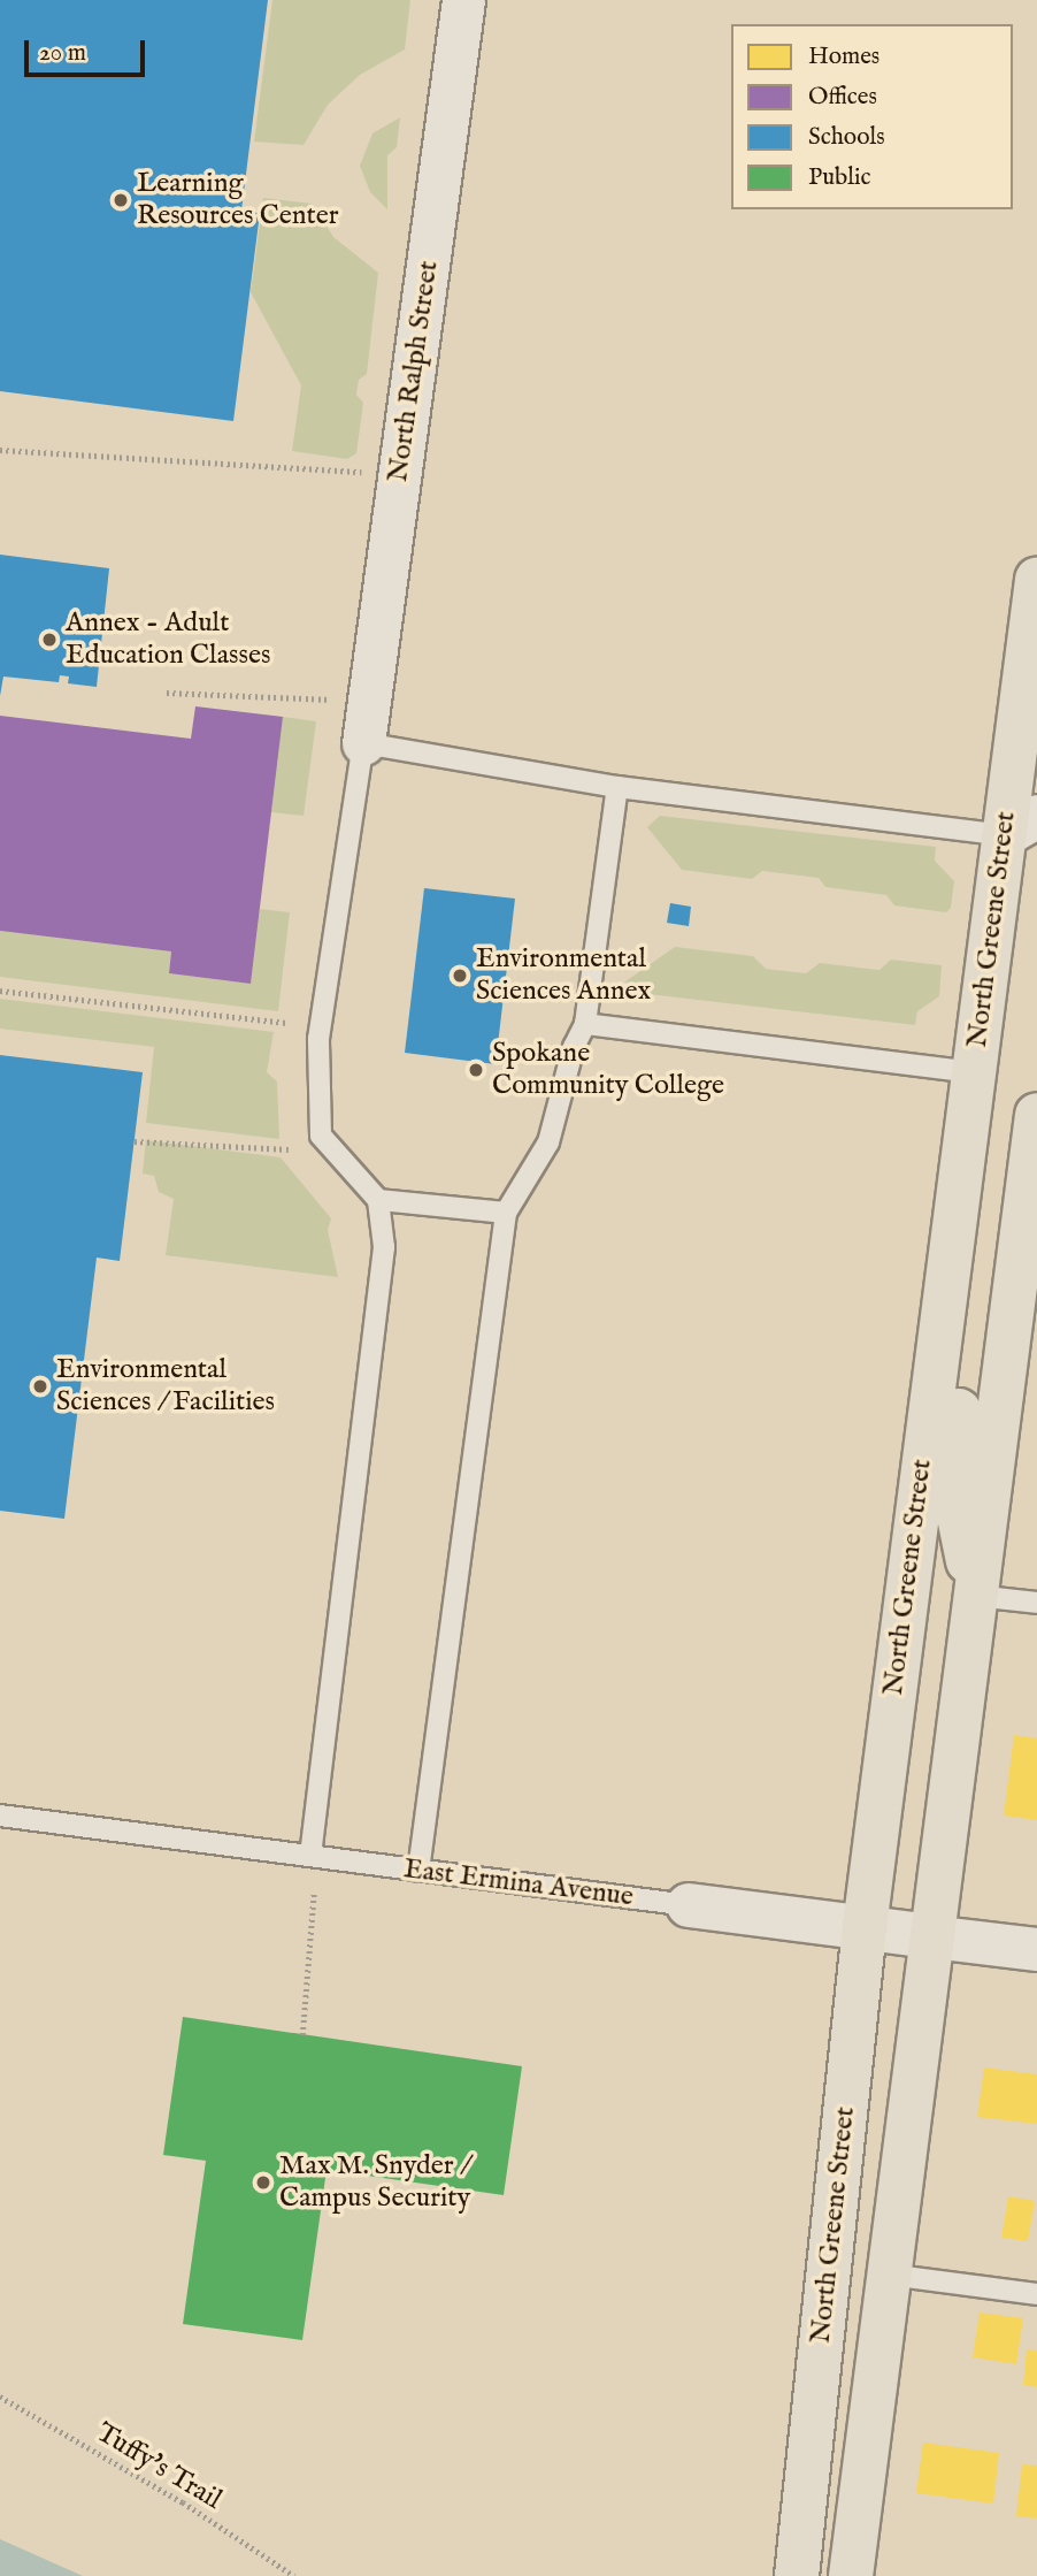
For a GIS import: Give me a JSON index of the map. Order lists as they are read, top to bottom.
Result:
{
  "streets": {
    "main road": ["North Greene Street"],
    "street": ["North Ralph Street", "East Ermina Avenue"],
    "path": ["Tuffy's Trail"]
  },
  "crossings": [
    ["North Greene Street", "East Ermina Avenue"]
  ],
  "places": [
    "Learning Resources Center",
    "Annex - Adult Education Classes",
    "Environmental Sciences Annex",
    "Spokane Community College",
    "Environmental Sciences / Facilities",
    "Max M. Snyder / Campus Security"
  ],
  "legend": [
    "Homes",
    "Offices",
    "Schools",
    "Public"
  ],
  "scale_bar": "20 m"
}
